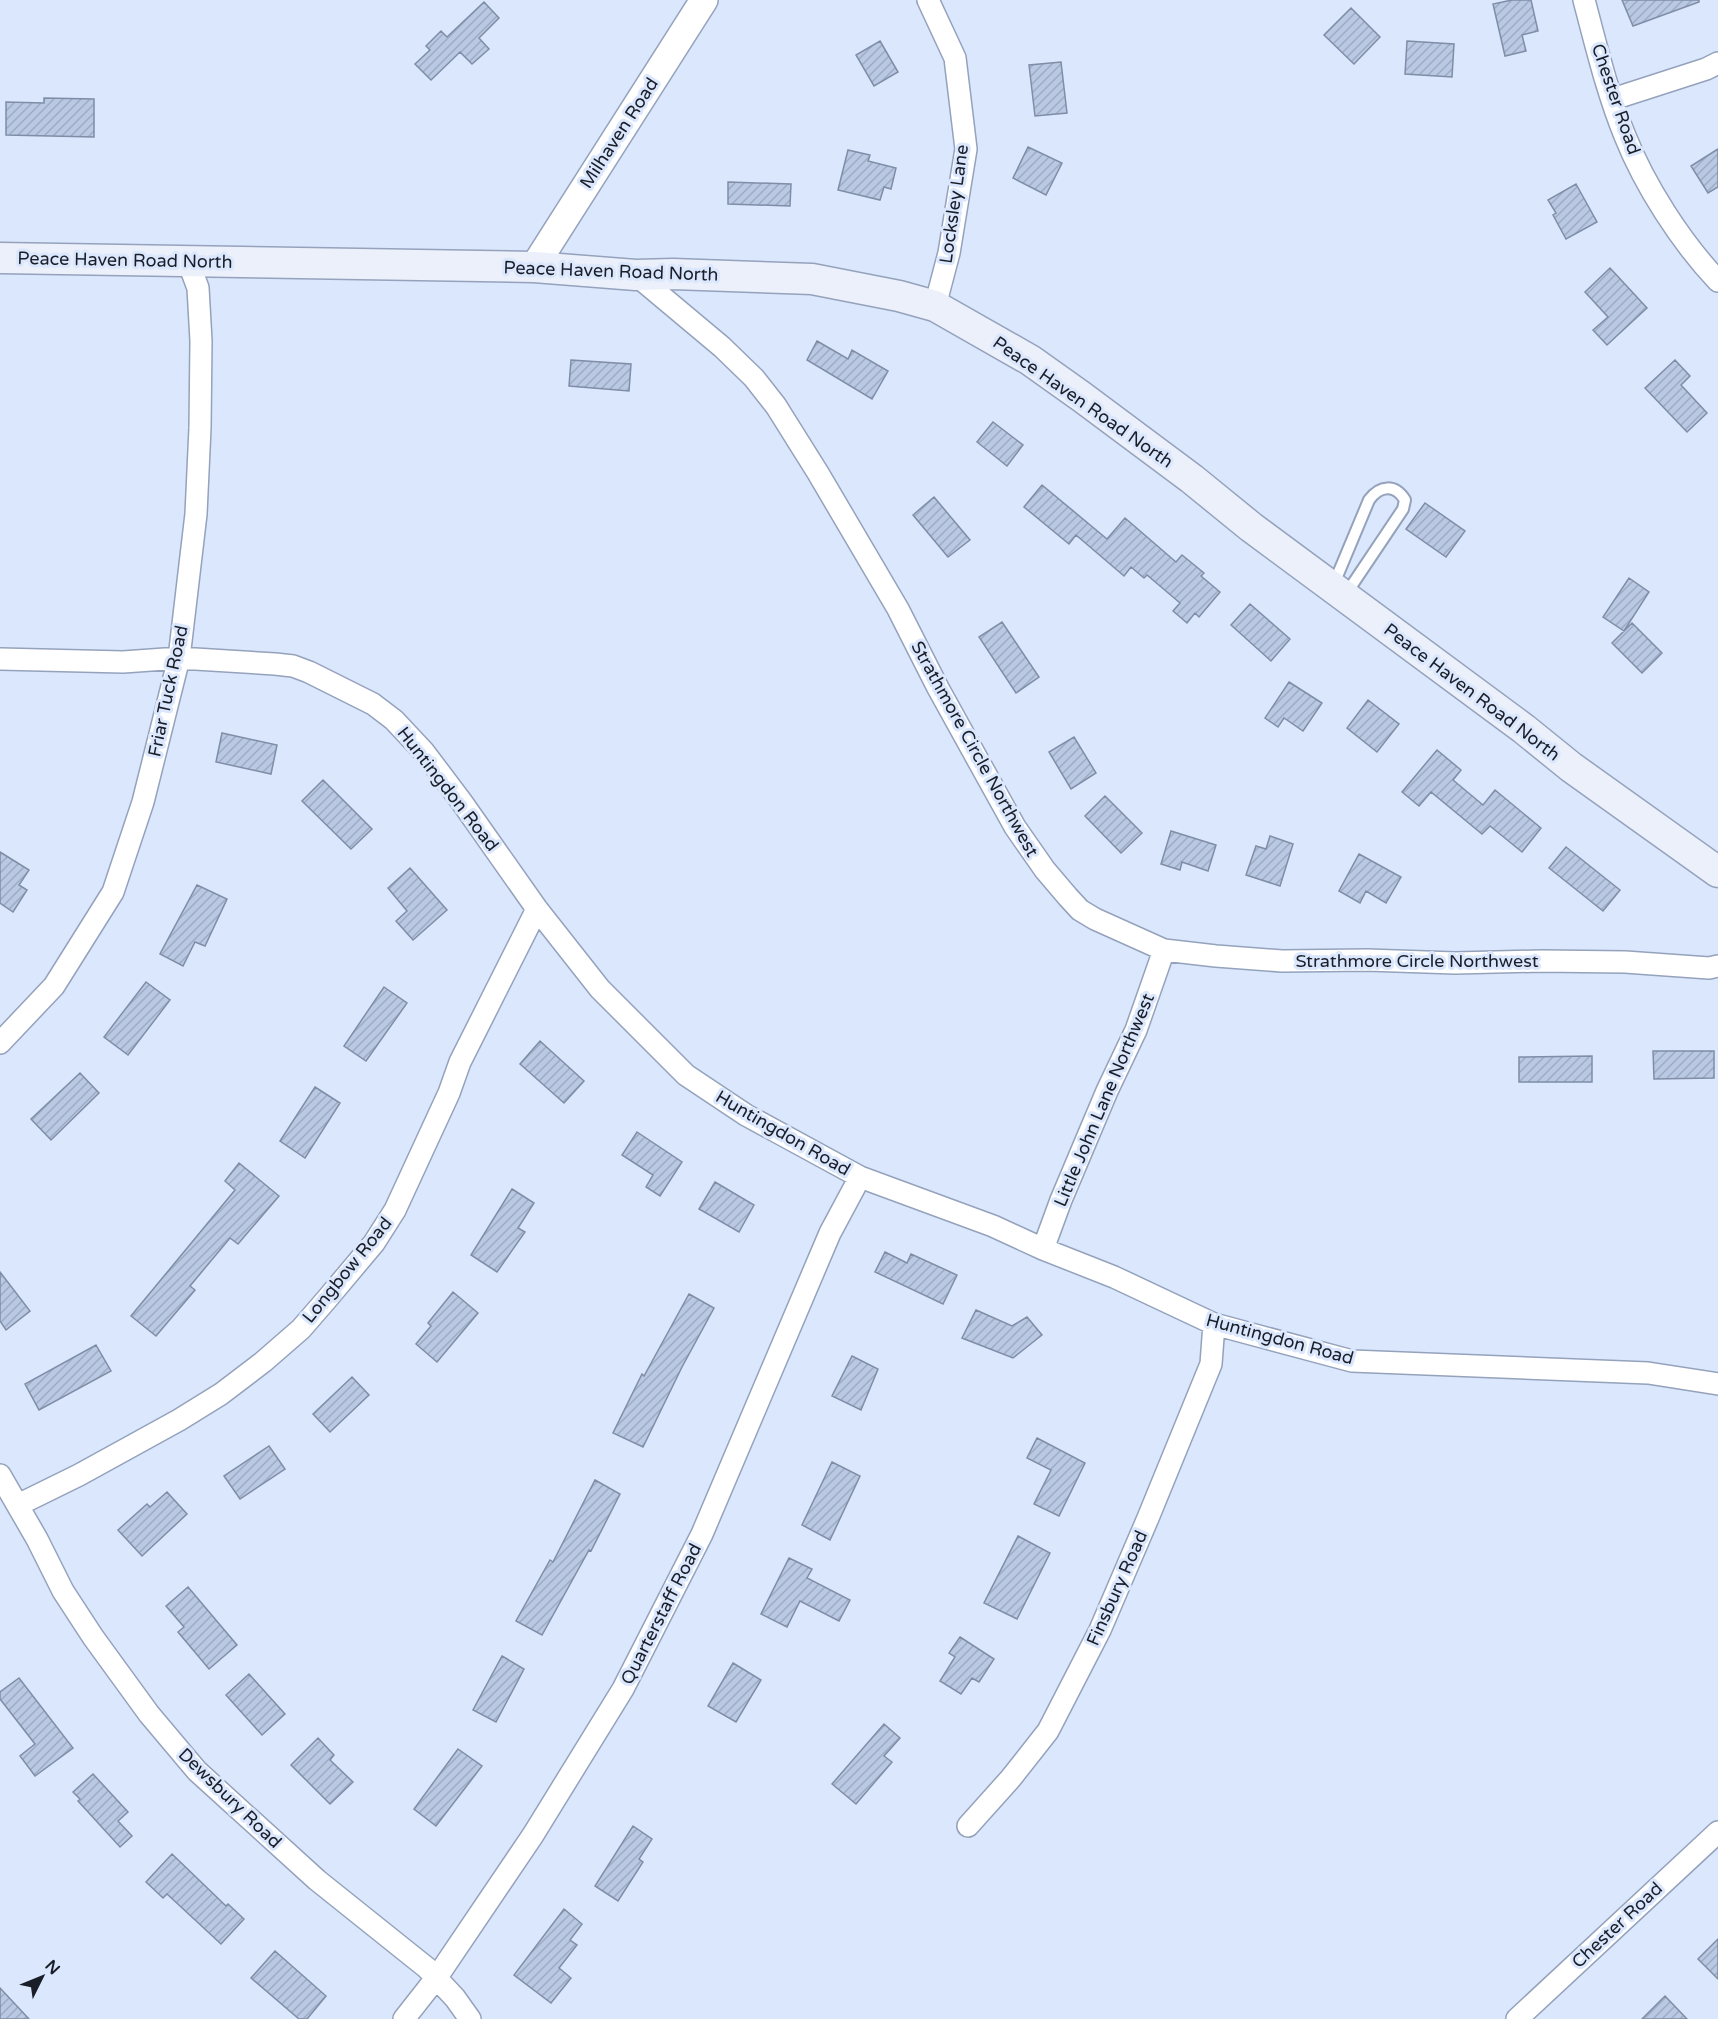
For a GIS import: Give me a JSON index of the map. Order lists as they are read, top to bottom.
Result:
{
  "streets": {
    "main road": ["Peace Haven Road North"],
    "street": [
      "Chester Road",
      "Milhaven Road",
      "Locksley Lane",
      "Friar Tuck Road",
      "Strathmore Circle Northwest",
      "Huntingdon Road",
      "Little John Lane Northwest",
      "Longbow Road",
      "Finsbury Road",
      "Quarterstaff Road",
      "Dewsbury Road"
    ]
  },
  "crossings": [
    ["Milhaven Road", "Peace Haven Road North"],
    ["Locksley Lane", "Peace Haven Road North"],
    ["Peace Haven Road North", "Friar Tuck Road"],
    ["Peace Haven Road North", "Strathmore Circle Northwest"],
    ["Friar Tuck Road", "Huntingdon Road"],
    ["Strathmore Circle Northwest", "Little John Lane Northwest"],
    ["Huntingdon Road", "Little John Lane Northwest"],
    ["Huntingdon Road", "Longbow Road"],
    ["Huntingdon Road", "Finsbury Road"],
    ["Huntingdon Road", "Quarterstaff Road"],
    ["Longbow Road", "Dewsbury Road"],
    ["Quarterstaff Road", "Dewsbury Road"]
  ],
  "north": "top right"
}
